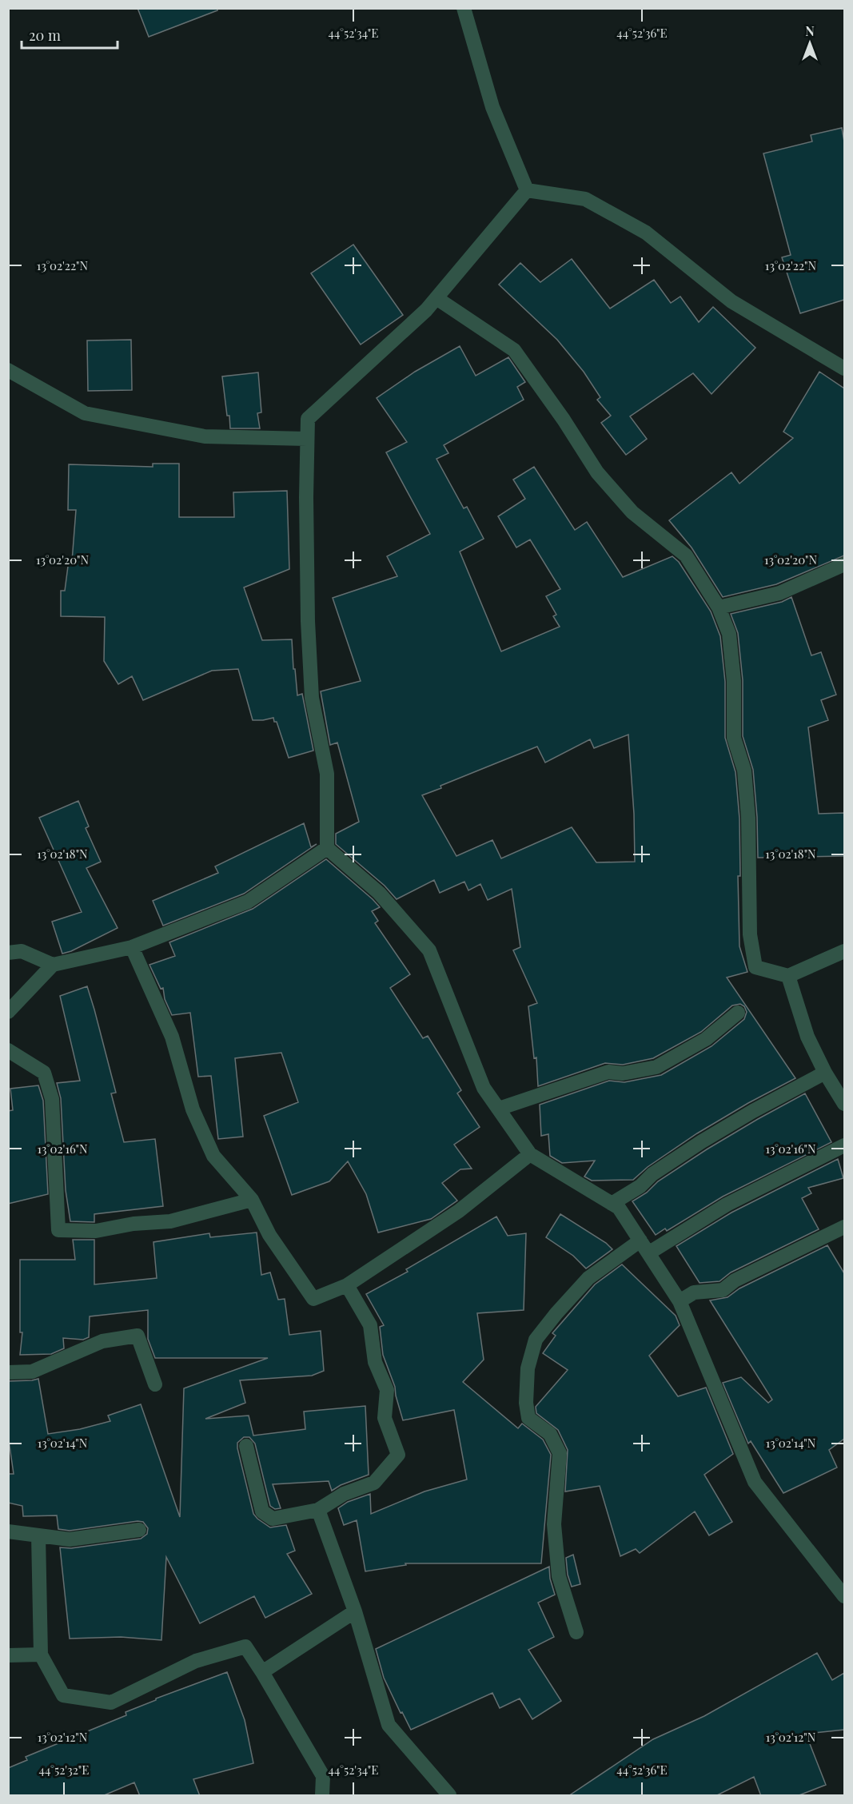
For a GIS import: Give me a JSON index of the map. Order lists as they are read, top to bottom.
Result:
{
  "scale_bar": "20 m",
  "north": "top",
  "coordinates": [
    "44°52'34\"E",
    "44°52'36\"E",
    "13°02'22\"N",
    "13°02'20\"N",
    "13°02'18\"N",
    "13°02'16\"N",
    "13°02'14\"N",
    "13°02'12\"N",
    "44°52'32\"E"
  ]
}
